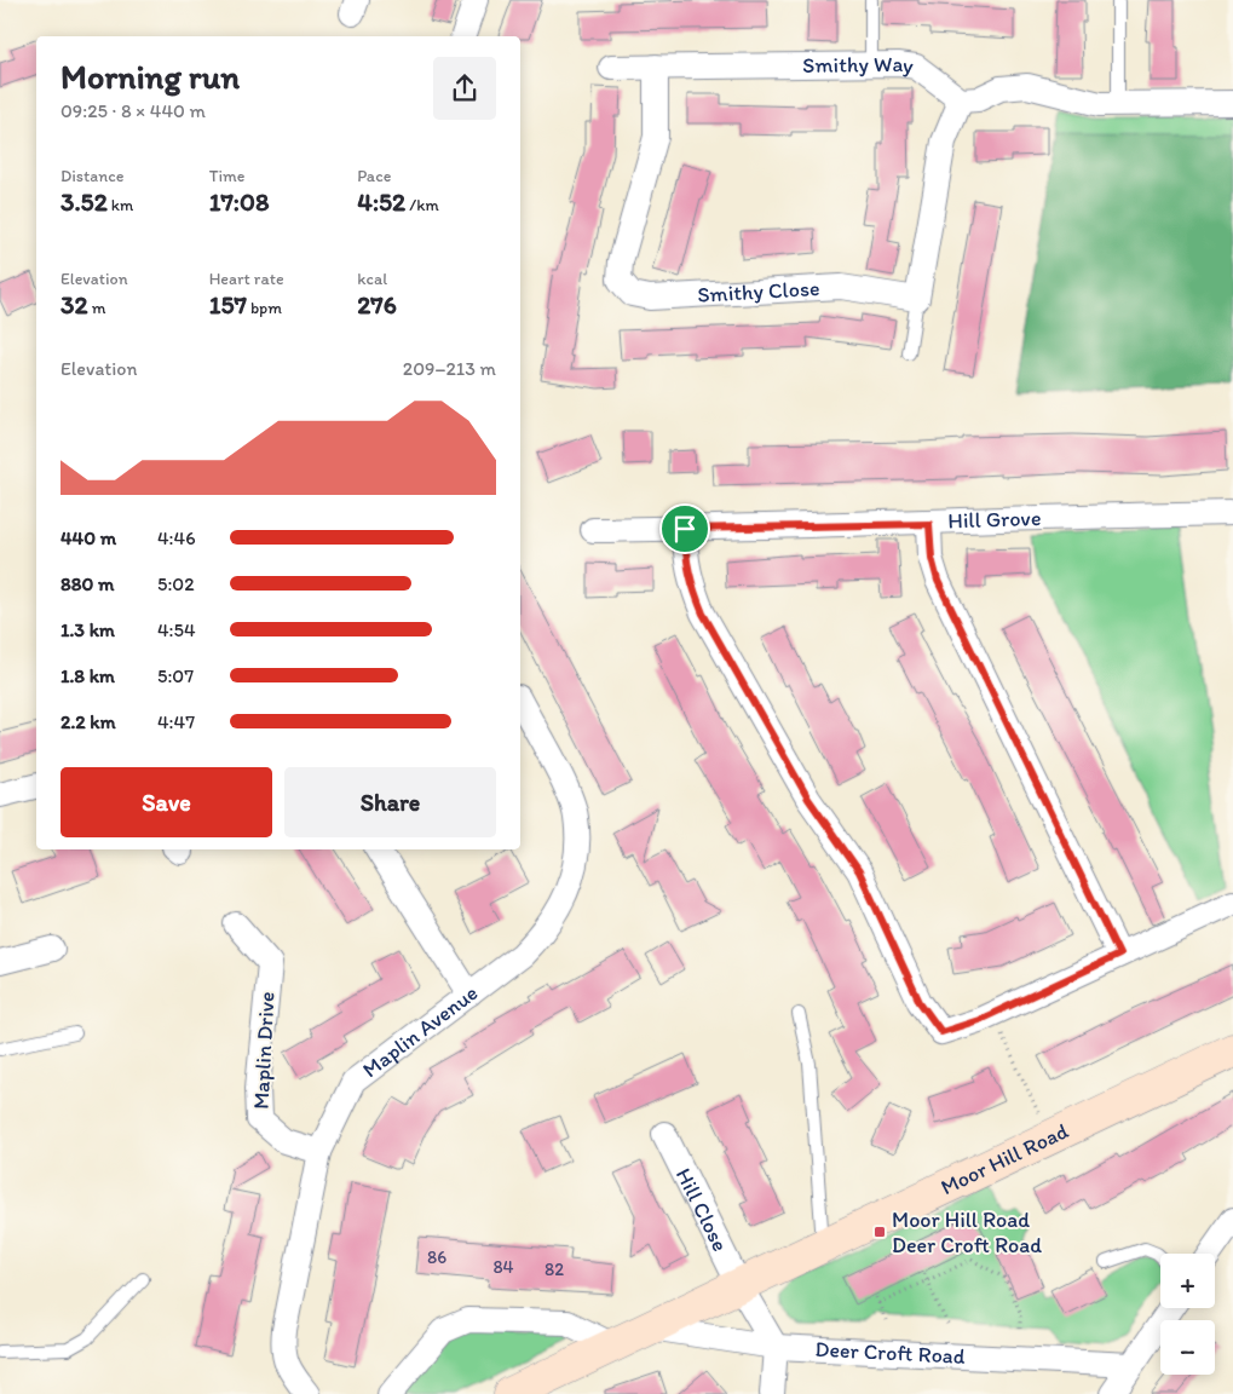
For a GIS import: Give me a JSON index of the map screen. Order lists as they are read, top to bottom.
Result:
{
  "streets": {
    "street": [
      "Smithy Way",
      "Smithy Close",
      "Hill Grove",
      "Maplin Avenue",
      "Maplin Drive",
      "Moor Hill Road",
      "Hill Close",
      "Deer Croft Road"
    ]
  },
  "crossings": [
    ["Smithy Way", "Smithy Close"],
    ["Maplin Avenue", "Maplin Drive"],
    ["Moor Hill Road", "Hill Close"],
    ["Moor Hill Road", "Deer Croft Road"],
    ["Hill Close", "Deer Croft Road"]
  ],
  "places": {
    "transit": ["Moor Hill Road Deer Croft Road"]
  },
  "house_numbers": ["86", "84", "82"],
  "page": {
    "heading": ["Morning run", "09:25 · 8 × 440 m"],
    "stats": [
      ["Distance", "3.52 km"],
      ["Time", "17:08"],
      ["Pace", "4:52 /km"],
      ["Elevation", "32 m"],
      ["Heart rate", "157 bpm"],
      ["kcal", "276"]
    ],
    "chart": ["Elevation", "209–213 m"],
    "list": [
      {
        "name": "440 m",
        "note": "4:46"
      },
      {
        "name": "880 m",
        "note": "5:02"
      },
      {
        "name": "1.3 km",
        "note": "4:54"
      },
      {
        "name": "1.8 km",
        "note": "5:07"
      },
      {
        "name": "2.2 km",
        "note": "4:47"
      }
    ],
    "buttons": ["Save", "Share"],
    "map_buttons": ["+", "−"]
  }
}
